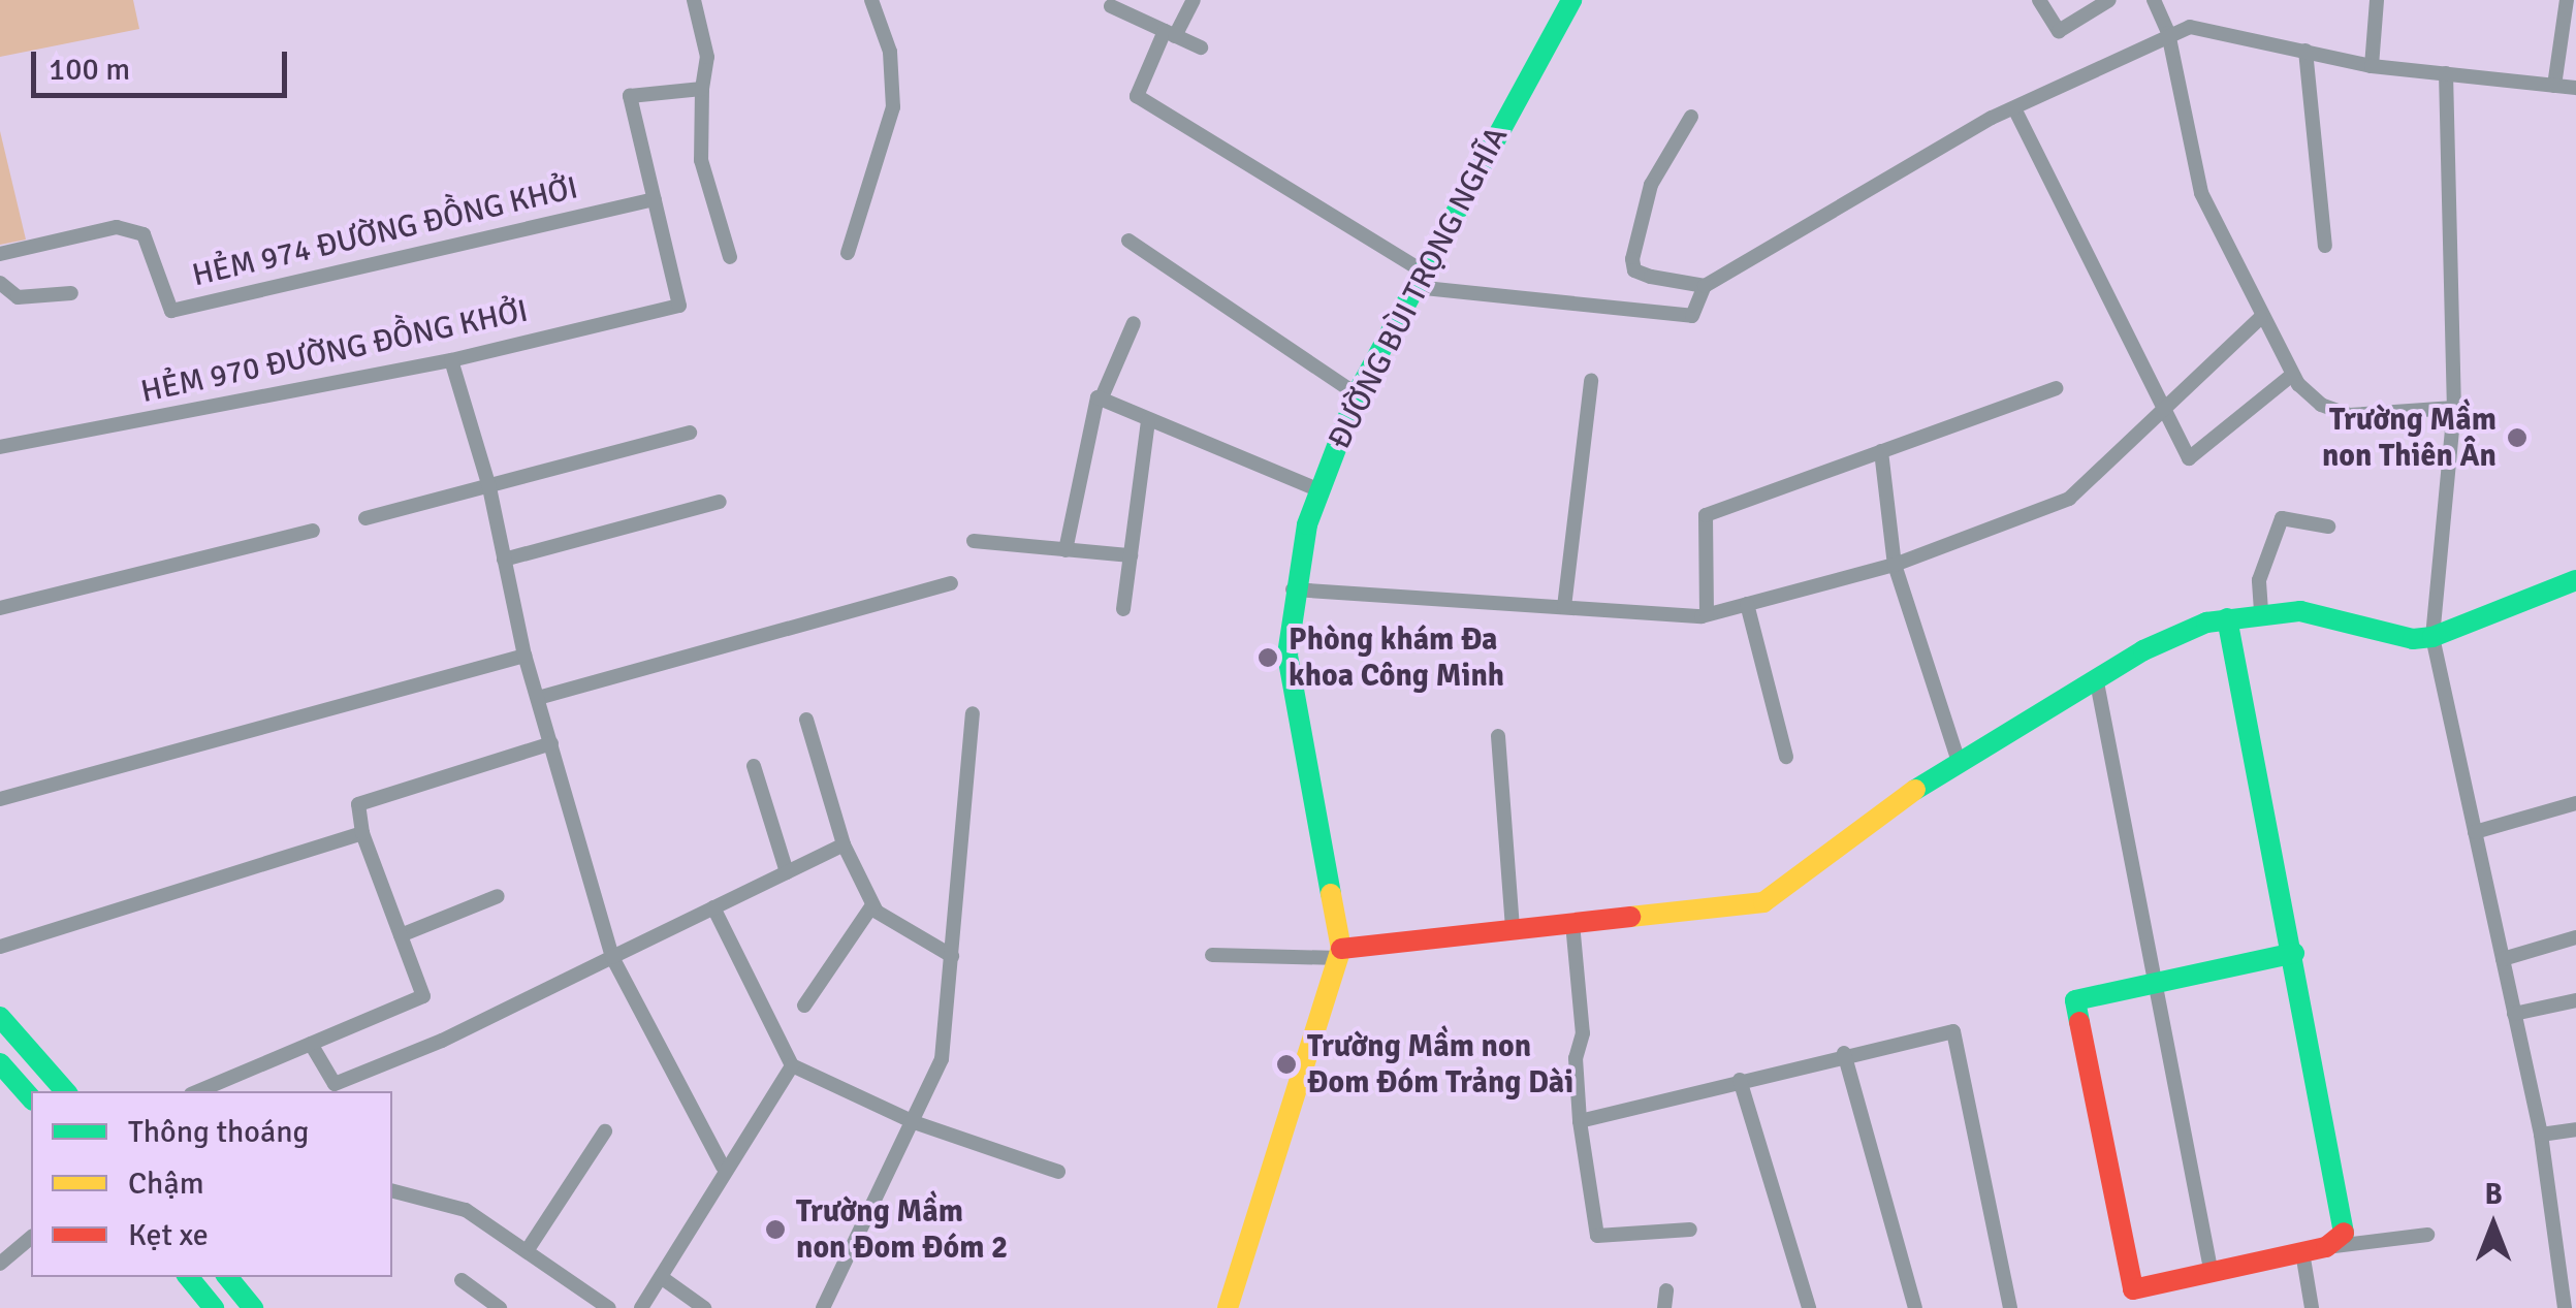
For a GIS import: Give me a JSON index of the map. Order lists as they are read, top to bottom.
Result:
{
  "streets": {
    "street": ["HẺM 974 ĐƯỜNG ĐỒNG KHỞI", "ĐƯỜNG BÙI TRỌNG NGHĨA", "HẺM 970 ĐƯỜNG ĐỒNG KHỞI"]
  },
  "crossings": [
    ["HẺM 974 ĐƯỜNG ĐỒNG KHỞI", "HẺM 970 ĐƯỜNG ĐỒNG KHỞI"]
  ],
  "places": [
    "Trường Mầm non Thiên Ân",
    "Phòng khám Đa khoa Công Minh",
    "Trường Mầm non Đom Đóm Trảng Dài",
    "Trường Mầm non Đom Đóm 2"
  ],
  "legend": ["Thông thoáng", "Chậm", "Kẹt xe"],
  "scale_bar": "100 m",
  "north": "top"
}
